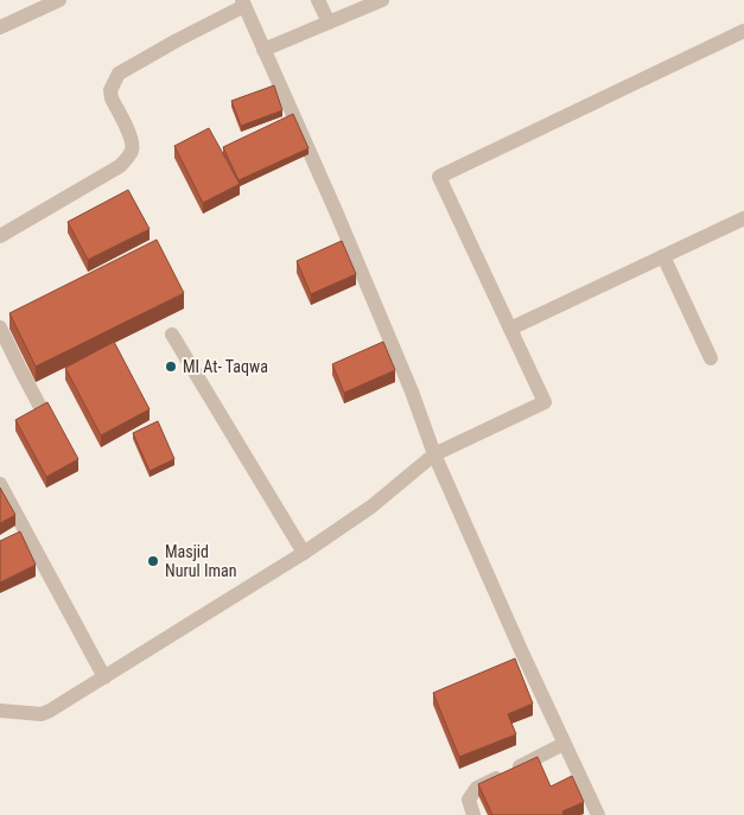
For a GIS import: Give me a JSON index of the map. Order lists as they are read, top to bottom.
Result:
{
  "places": ["MI At- Taqwa", "Masjid Nurul Iman"]
}
